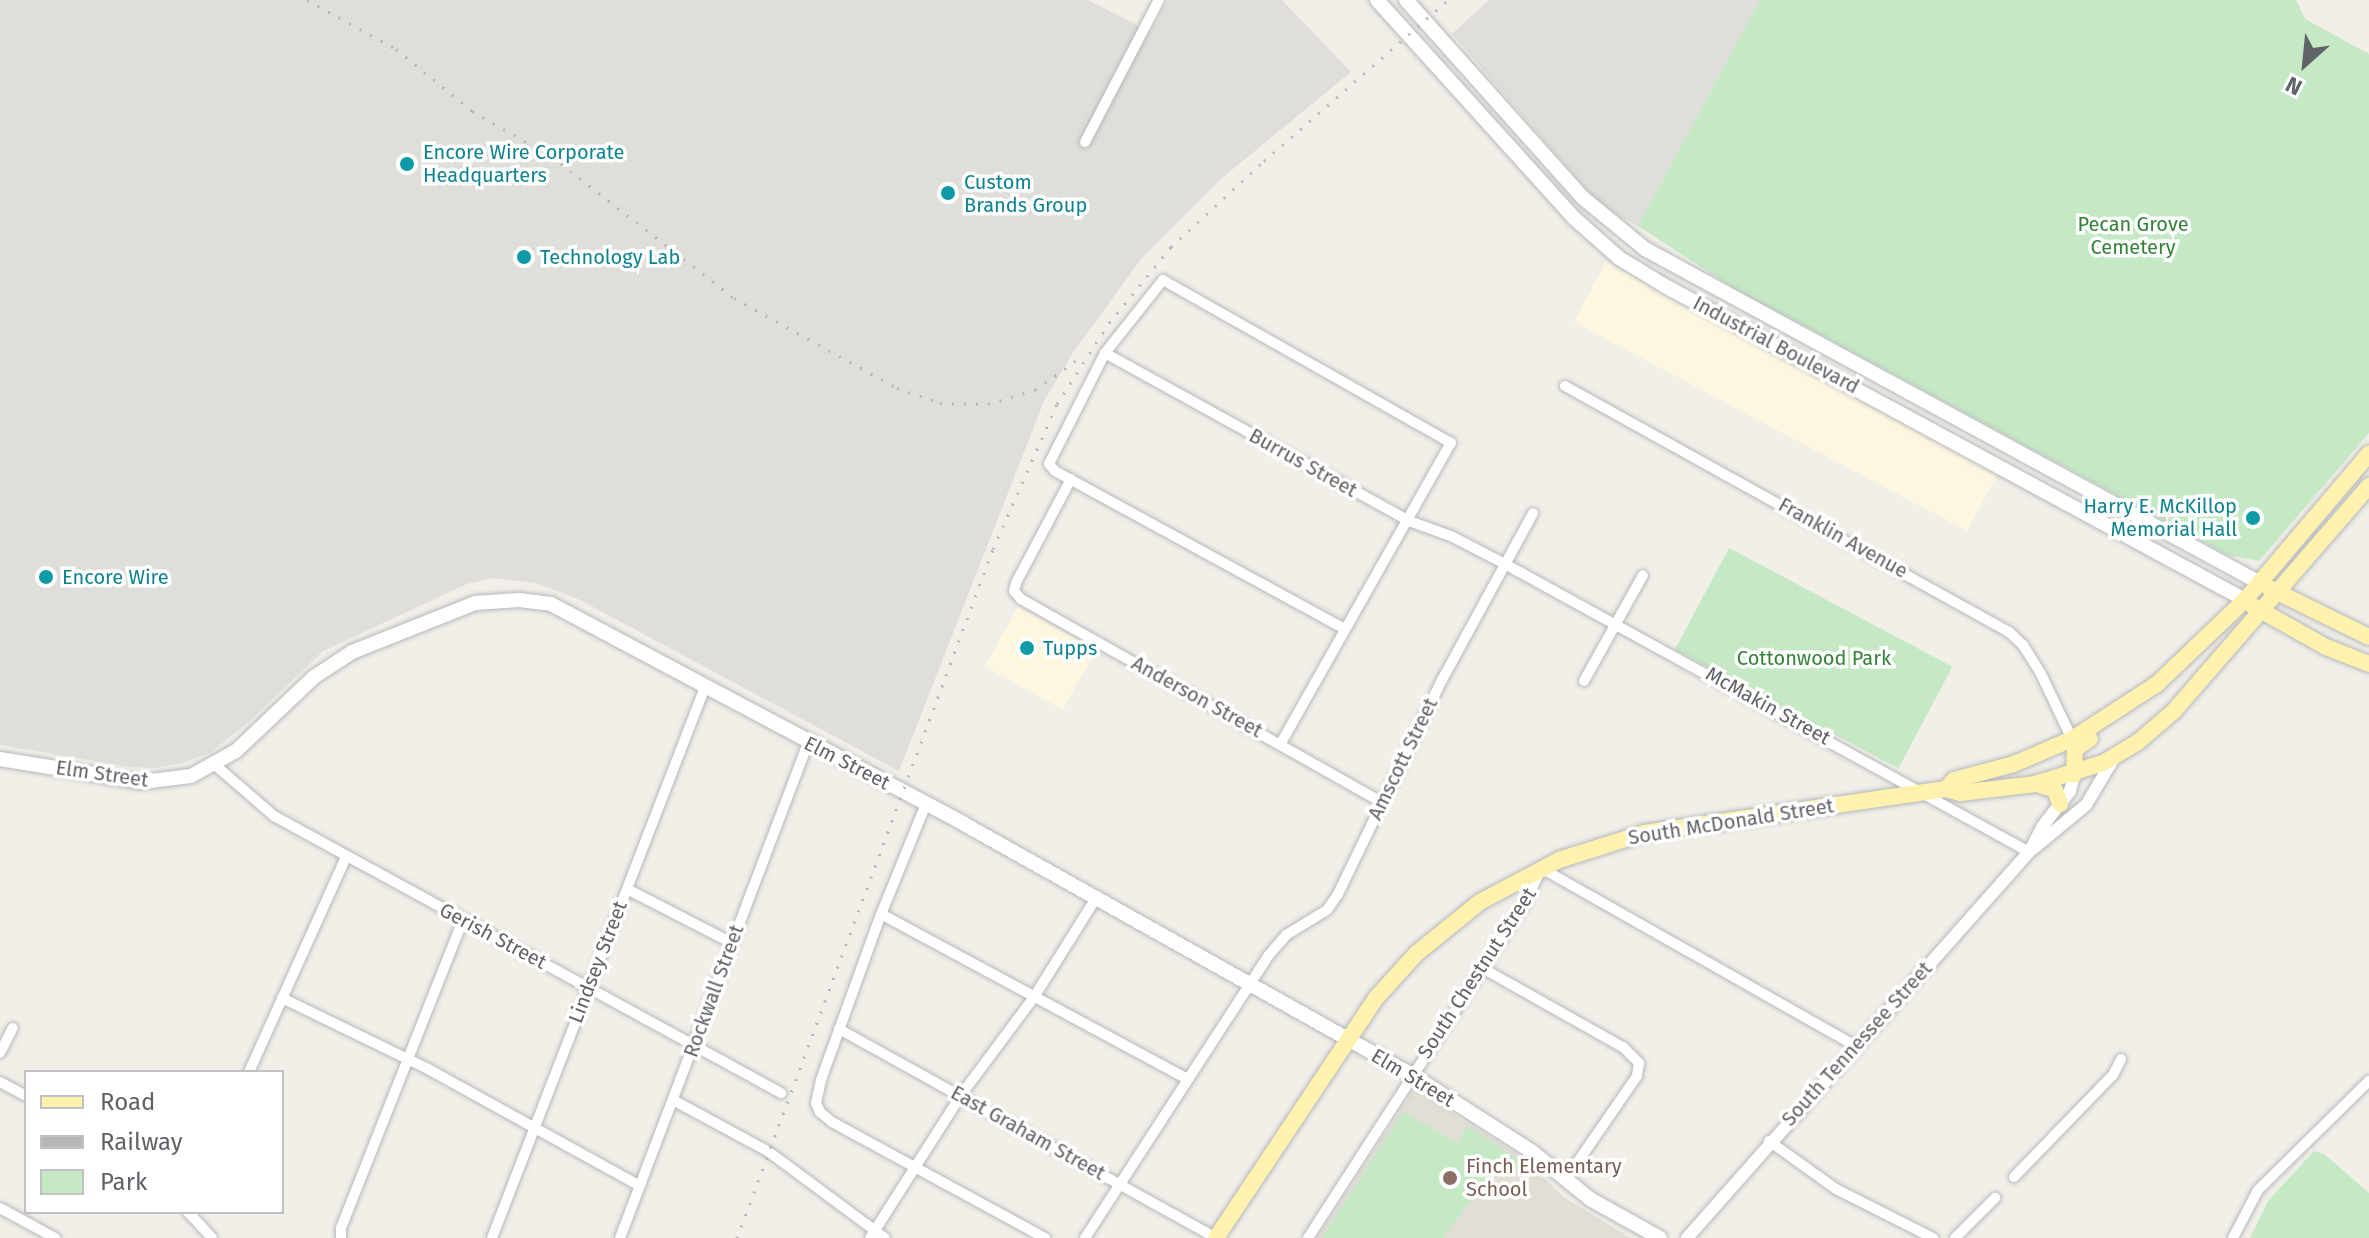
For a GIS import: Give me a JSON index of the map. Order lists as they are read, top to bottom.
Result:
{
  "streets": {
    "main road": ["Industrial Boulevard", "Elm Street", "South McDonald Street"],
    "street": [
      "Burrus Street",
      "Franklin Avenue",
      "Anderson Street",
      "McMakin Street",
      "Amscott Street",
      "Gerish Street",
      "Lindsey Street",
      "South Chestnut Street",
      "Rockwall Street",
      "South Tennessee Street",
      "East Graham Street"
    ]
  },
  "crossings": [
    ["Industrial Boulevard", "South McDonald Street"],
    ["Burrus Street", "McMakin Street"],
    ["Burrus Street", "Amscott Street"],
    ["Franklin Avenue", "South McDonald Street"],
    ["Anderson Street", "Amscott Street"],
    ["McMakin Street", "Amscott Street"],
    ["McMakin Street", "South McDonald Street"],
    ["McMakin Street", "South Tennessee Street"],
    ["Amscott Street", "Elm Street"],
    ["Amscott Street", "East Graham Street"],
    ["Elm Street", "South McDonald Street"],
    ["Elm Street", "Gerish Street"],
    ["Elm Street", "Lindsey Street"],
    ["Elm Street", "South Chestnut Street"],
    ["Elm Street", "Rockwall Street"],
    ["South McDonald Street", "South Chestnut Street"],
    ["South McDonald Street", "South Tennessee Street"],
    ["South McDonald Street", "East Graham Street"],
    ["Gerish Street", "Lindsey Street"],
    ["Gerish Street", "Rockwall Street"]
  ],
  "parks": ["Pecan Grove Cemetery", "Cottonwood Park"],
  "places": [
    "Encore Wire Corporate Headquarters",
    "Custom Brands Group",
    "Technology Lab",
    "Harry E. McKillop Memorial Hall",
    "Encore Wire",
    "Tupps",
    "Finch Elementary School"
  ],
  "legend": ["Road", "Railway", "Park"],
  "north": "bottom left"
}
